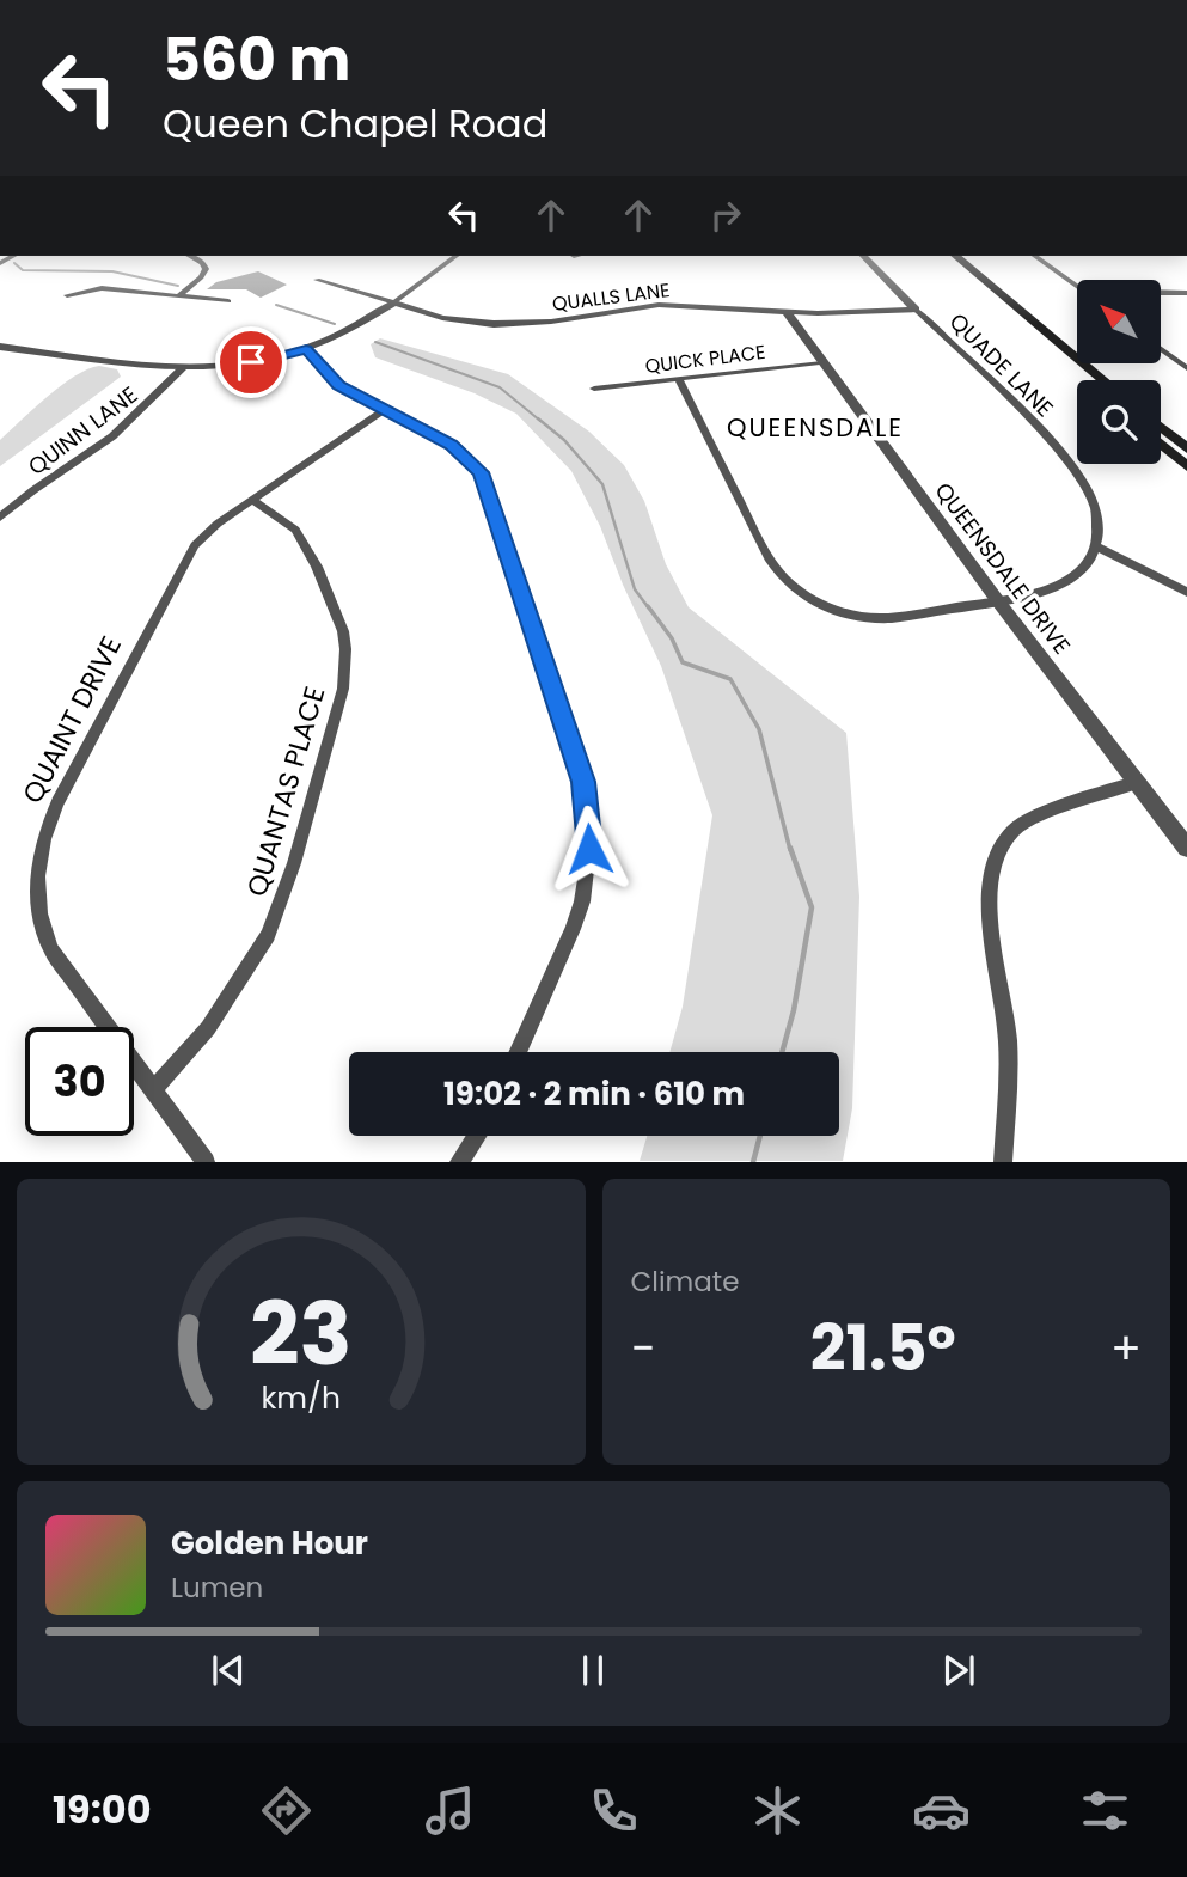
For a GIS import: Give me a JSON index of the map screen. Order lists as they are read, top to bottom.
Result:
{
  "streets": {
    "street": [
      "QUALLS LANE",
      "QUICK PLACE",
      "QUADE LANE",
      "QUINN LANE",
      "QUEENSDALE DRIVE",
      "QUAINT DRIVE",
      "QUANTAS PLACE"
    ]
  },
  "crossings": [
    ["QUALLS LANE", "QUADE LANE"],
    ["QUALLS LANE", "QUEENSDALE DRIVE"],
    ["QUICK PLACE", "QUEENSDALE DRIVE"],
    ["QUAINT DRIVE", "QUANTAS PLACE"]
  ],
  "districts": ["QUEENSDALE"],
  "north": "top left",
  "page": {
    "turn": ["560 m", "Queen Chapel Road"],
    "limit": "30",
    "trip": "19:02 · 2 min · 610 m",
    "tile": "Climate",
    "heat": ["−", "21.5°", "+"],
    "song": ["Golden Hour", "Lumen"],
    "tabs": "19:00",
    "gauge": ["23", "km/h"]
  }
}
